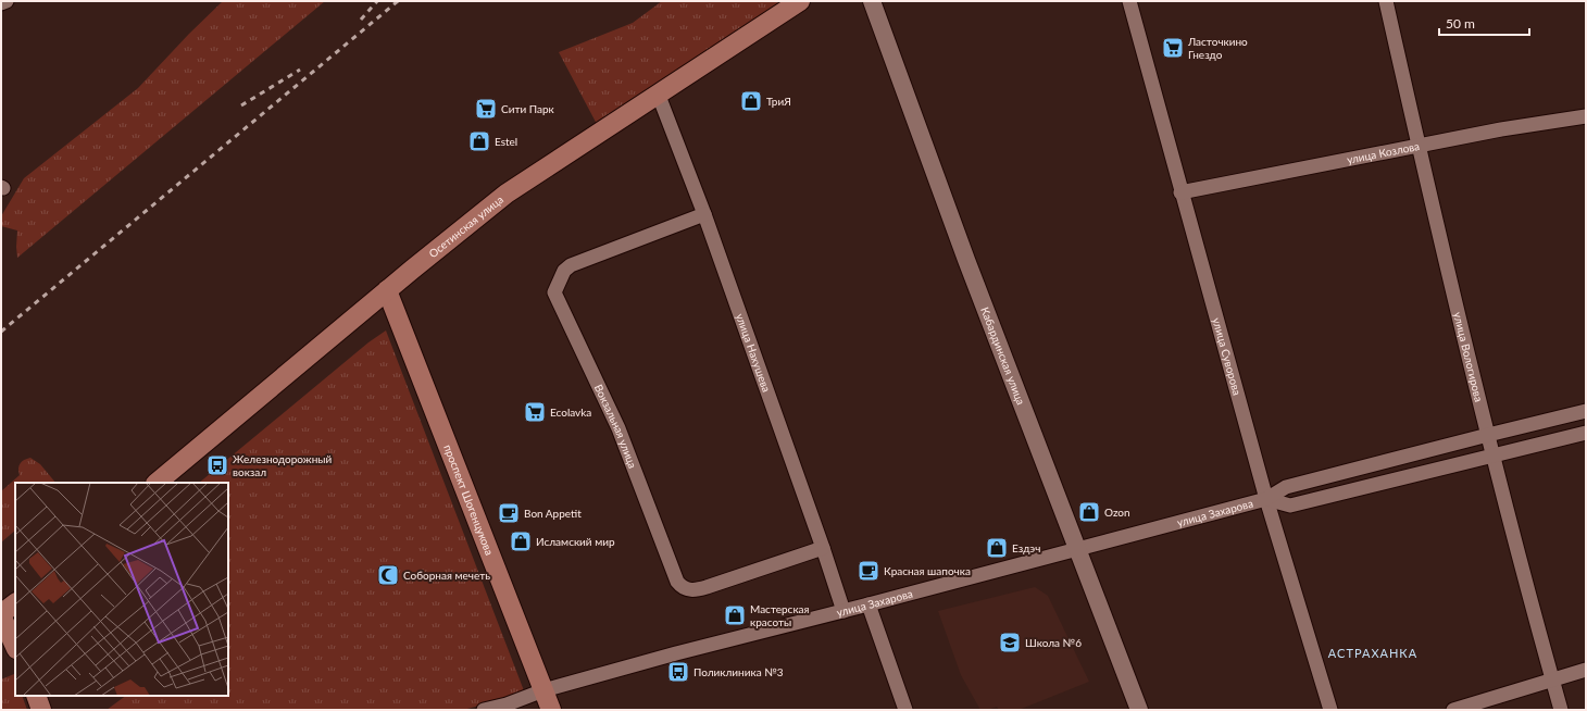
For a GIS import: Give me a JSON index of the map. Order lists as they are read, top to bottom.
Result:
{
  "streets": {
    "main road": ["Осетинская улица", "проспект Шогенцукова"],
    "street": [
      "улица Козлова",
      "улица Нахушева",
      "Кабардинская улица",
      "улица Суворова",
      "улица Вологирова",
      "Вокзальная улица",
      "улица Захарова"
    ]
  },
  "crossings": [
    ["улица Козлова", "улица Суворова"],
    ["улица Козлова", "улица Вологирова"],
    ["Осетинская улица", "улица Нахушева"],
    ["Осетинская улица", "проспект Шогенцукова"],
    ["улица Нахушева", "Вокзальная улица"],
    ["улица Нахушева", "улица Захарова"],
    ["Кабардинская улица", "улица Захарова"],
    ["улица Суворова", "улица Захарова"],
    ["улица Вологирова", "улица Захарова"],
    ["проспект Шогенцукова", "улица Захарова"]
  ],
  "districts": ["АСТРАХАНКА"],
  "places": {
    "supermarket": ["Ласточкино Гнездо", "Сити Парк", "Ecolavka"],
    "shop": [
      "ТриЯ",
      "Estel",
      "Ozon",
      "Исламский мир",
      "Ездэч",
      "Мастерская красоты"
    ],
    "bus stop": ["Железнодорожный вокзал", "Поликлиника №3"],
    "cafe": ["Bon Appetit", "Красная шапочка"],
    "mosque": ["Соборная мечеть"],
    "school or university": ["Школа №6"]
  },
  "scale_bar": "50 m"
}
